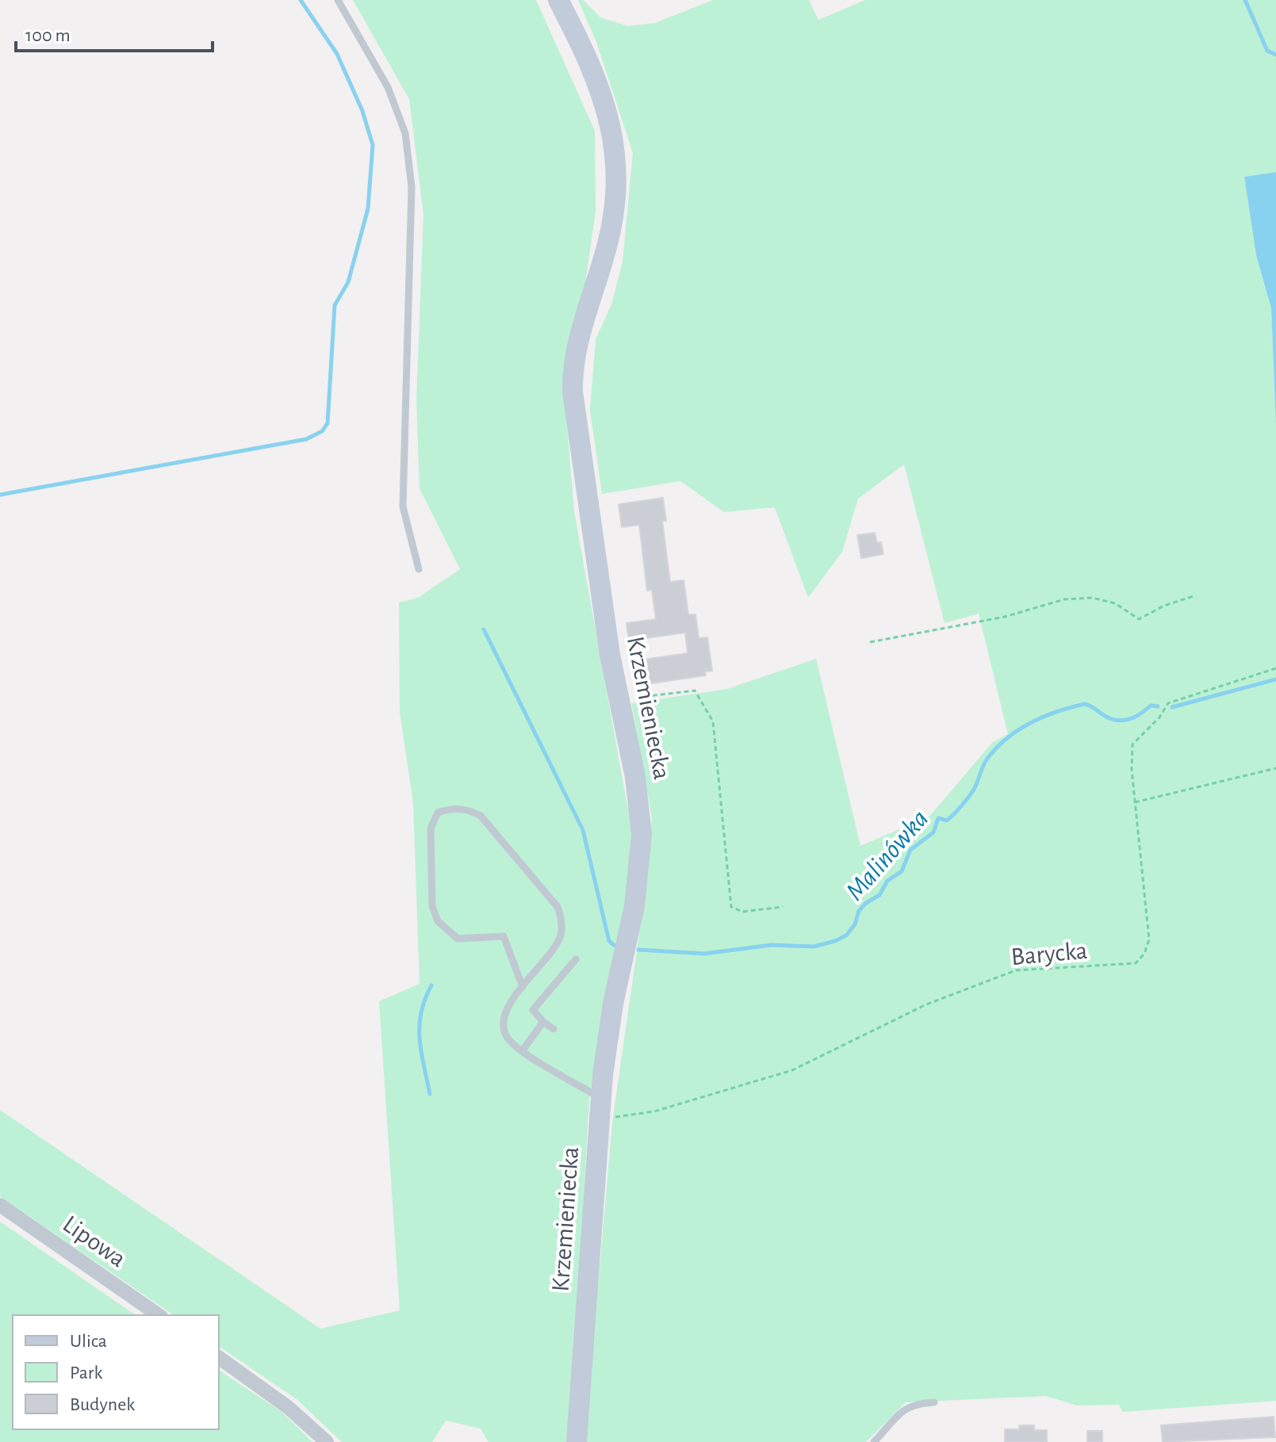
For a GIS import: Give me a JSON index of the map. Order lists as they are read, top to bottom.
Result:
{
  "streets": {
    "street": ["Krzemieniecka", "Lipowa"],
    "path": ["Barycka"]
  },
  "crossings": [
    ["Krzemieniecka", "Barycka"]
  ],
  "water": ["Malinówka"],
  "legend": ["Ulica", "Park", "Budynek"],
  "scale_bar": "100 m"
}
